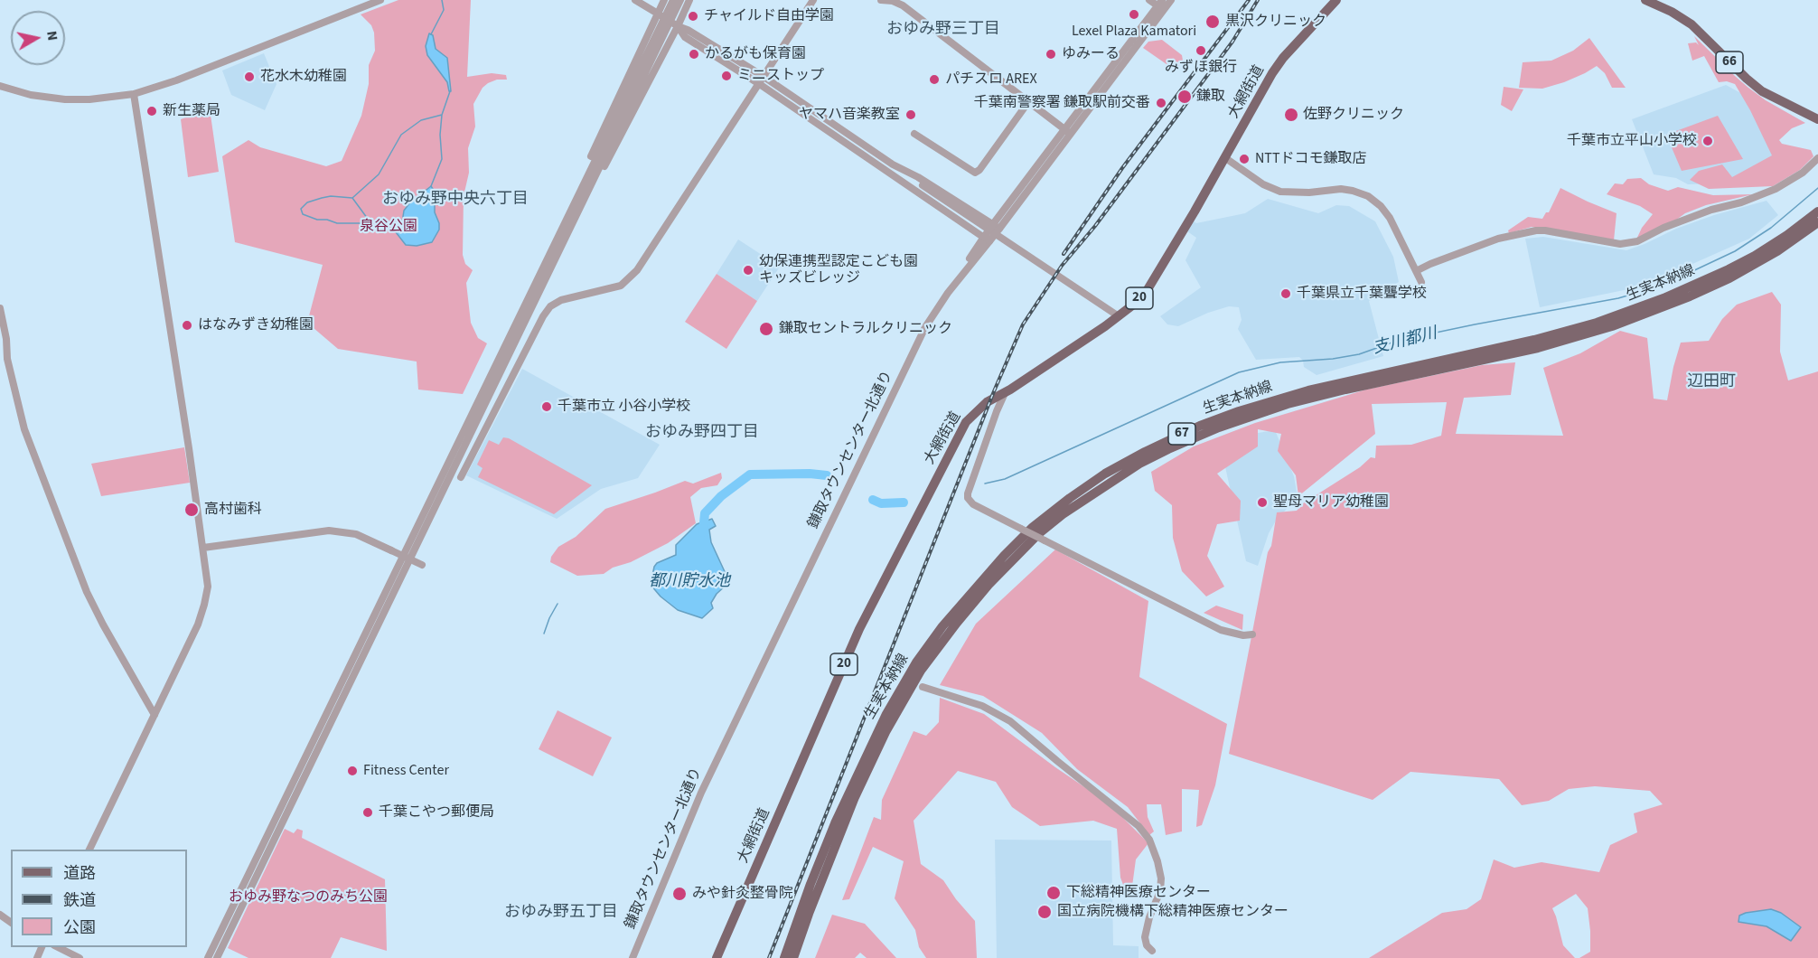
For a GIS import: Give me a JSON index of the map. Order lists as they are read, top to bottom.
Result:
{
  "streets": {
    "main road": [
      "66",
      "大網街道",
      "生実本納線",
      "20",
      "67"
    ],
    "street": ["鎌取タウンセンター北通り"]
  },
  "districts": [
    "おゆみ野三丁目",
    "おゆみ野中央六丁目",
    "辺田町",
    "おゆみ野四丁目",
    "おゆみ野五丁目"
  ],
  "water": ["支川都川", "都川貯水池"],
  "parks": ["泉谷公園", "おゆみ野なつのみち公園"],
  "places": [
    "Lexel Plaza Kamatori",
    "チャイルド自由学園",
    "黒沢クリニック",
    "みずほ銀行",
    "かるがも保育園",
    "ゆみーる",
    "ミニストップ",
    "花水木幼稚園",
    "パチスロ AREX",
    "鎌取",
    "千葉南警察署 鎌取駅前交番",
    "新生薬局",
    "ヤマハ音楽教室",
    "佐野クリニック",
    "千葉市立平山小学校",
    "NTTドコモ鎌取店",
    "幼保連携型認定こども園 キッズビレッジ",
    "千葉県立千葉聾学校",
    "はなみずき幼稚園",
    "鎌取セントラルクリニック",
    "千葉市立 小谷小学校",
    "聖母マリア幼稚園",
    "高村歯科",
    "Fitness Center",
    "千葉こやつ郵便局",
    "下総精神医療センター",
    "みや針灸整骨院",
    "国立病院機構下総精神医療センター"
  ],
  "legend": ["道路", "鉄道", "公園"],
  "north": "right"
}
